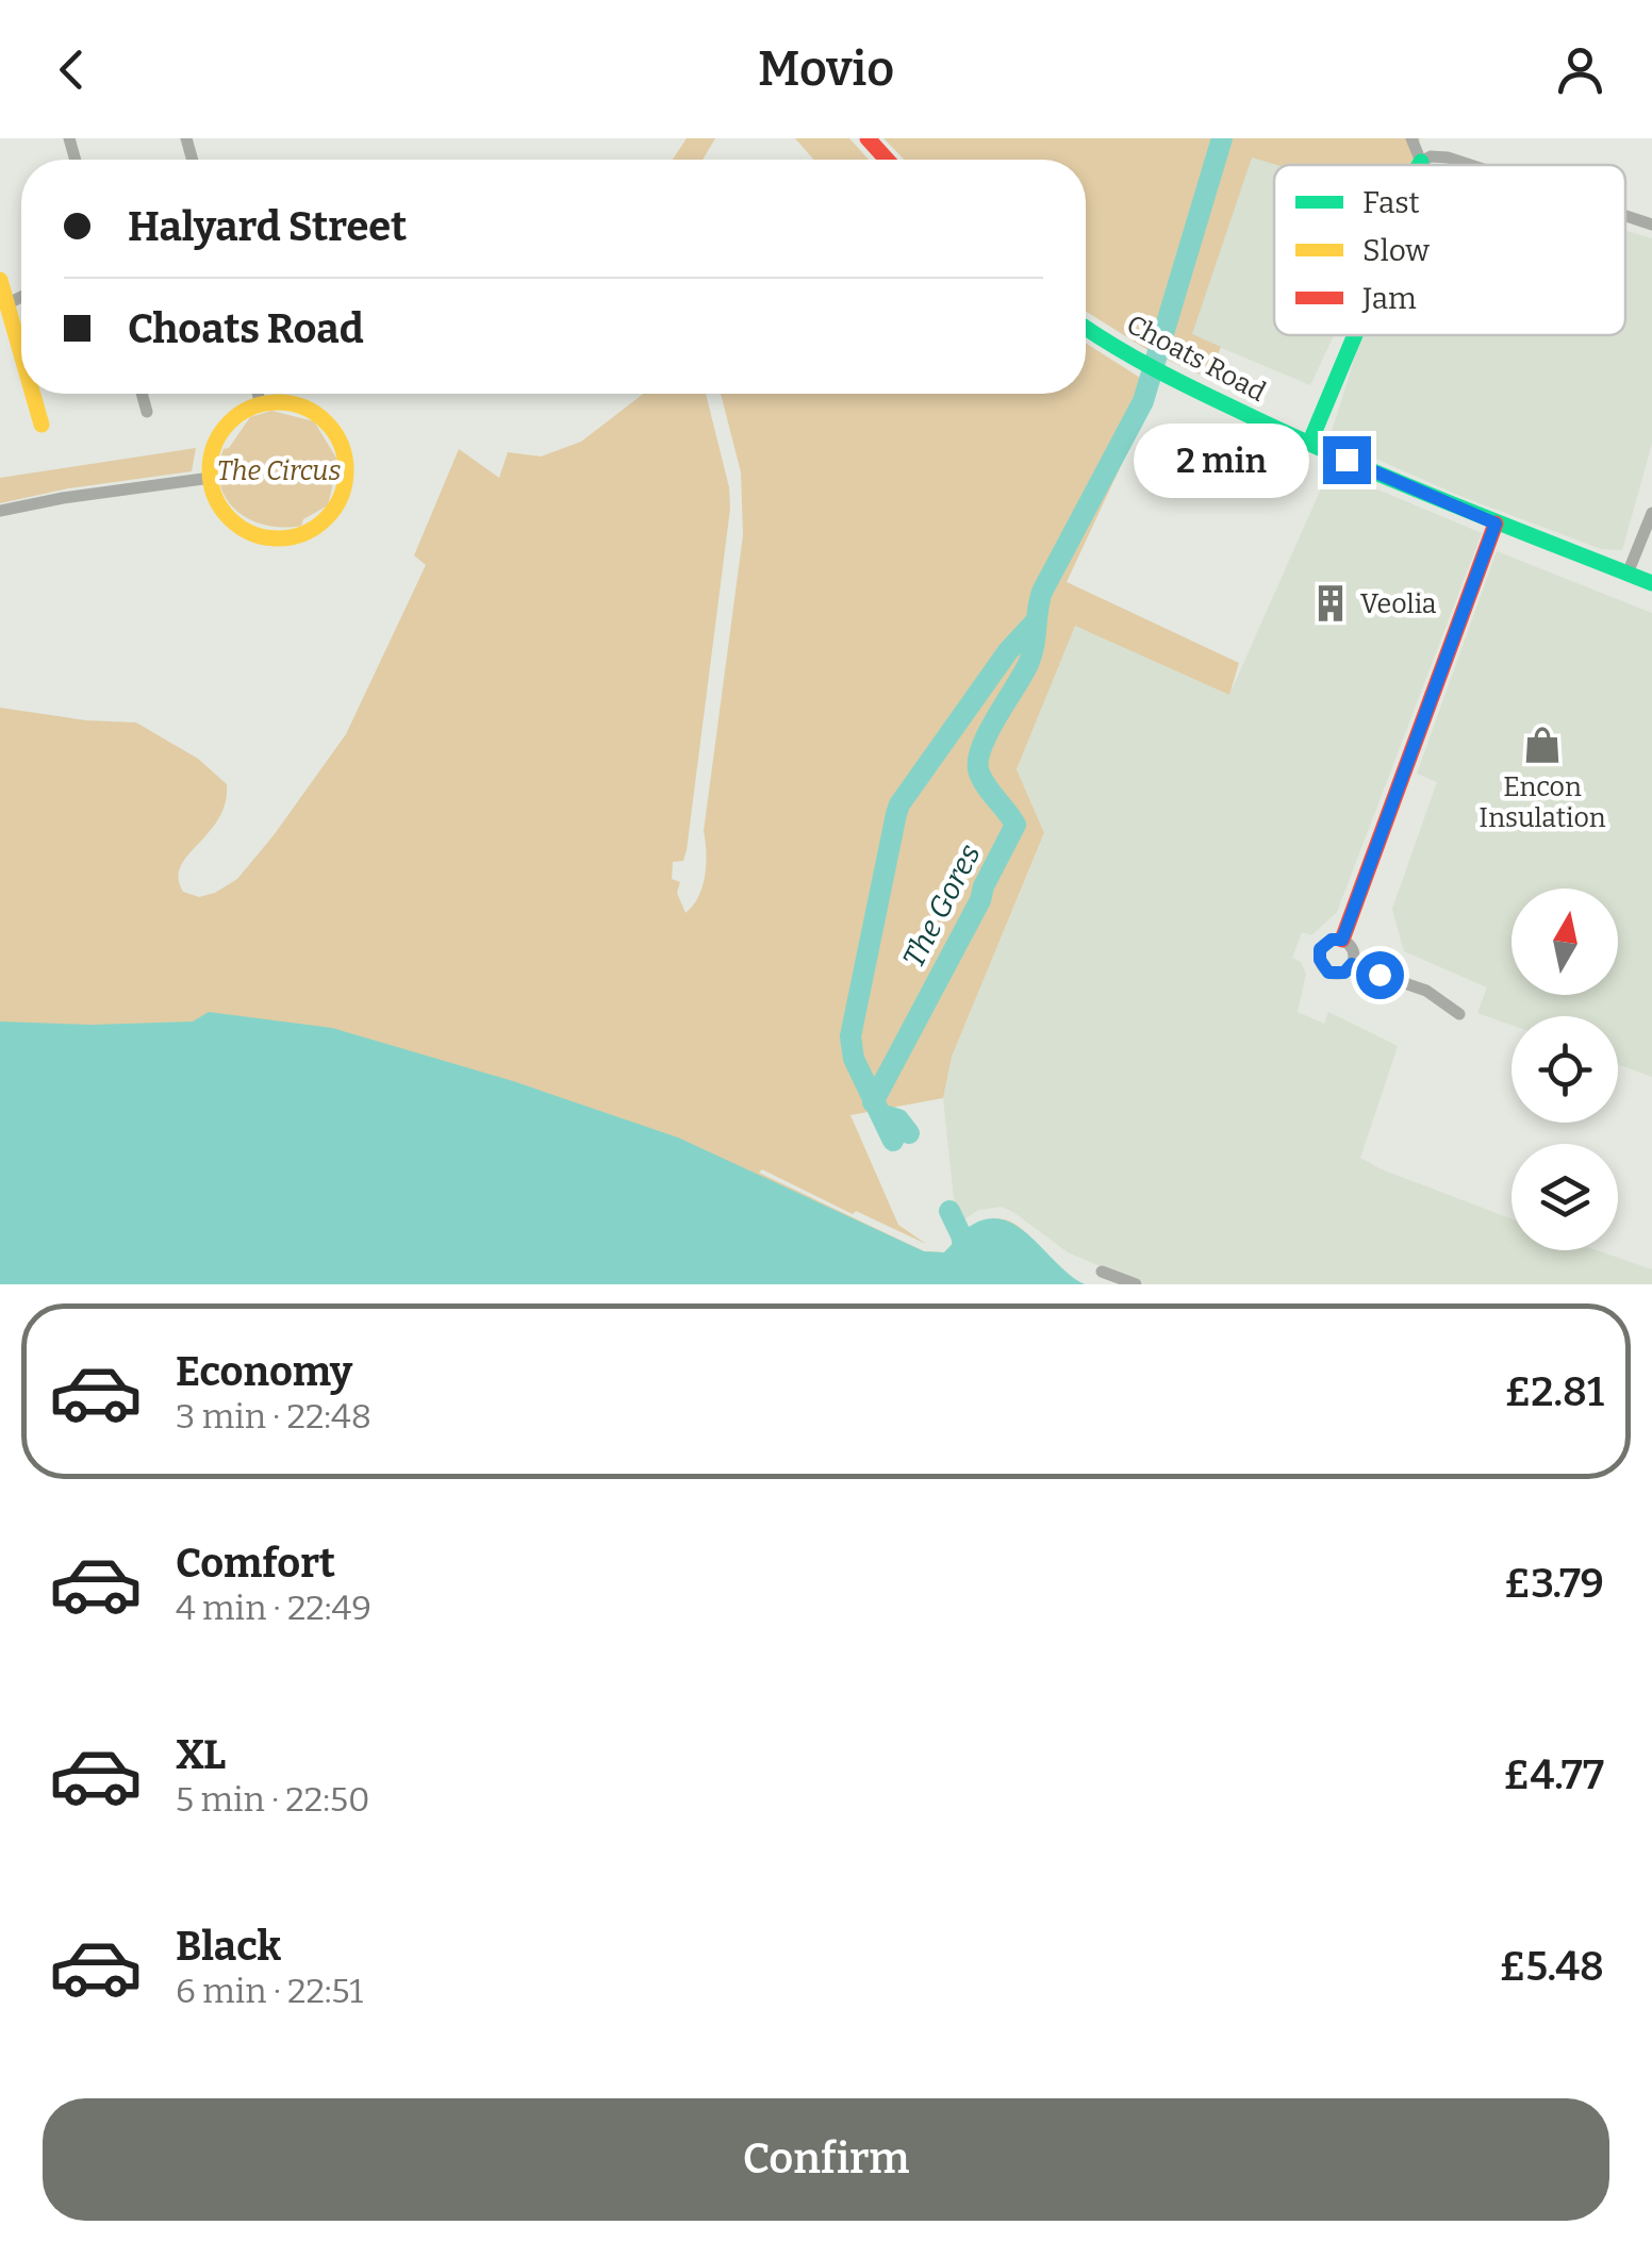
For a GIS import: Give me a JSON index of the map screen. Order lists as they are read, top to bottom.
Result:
{
  "streets": {
    "street": ["Choats Road"]
  },
  "water": ["The Gores"],
  "parks": ["The Circus"],
  "places": {
    "building": ["Veolia"],
    "shop": ["Encon Insulation"]
  },
  "legend": ["Fast", "Slow", "Jam"],
  "north": "top",
  "page": {
    "header": "Movio",
    "banner": ["Halyard Street", "Choats Road"],
    "bubble": "2 min",
    "list": [
      {
        "name": "Economy",
        "note": "3 min · 22:48",
        "value": "£2.81"
      },
      {
        "name": "Comfort",
        "note": "4 min · 22:49",
        "value": "£3.79"
      },
      {
        "name": "XL",
        "note": "5 min · 22:50",
        "value": "£4.77"
      },
      {
        "name": "Black",
        "note": "6 min · 22:51",
        "value": "£5.48"
      }
    ],
    "buttons": "Confirm"
  }
}
